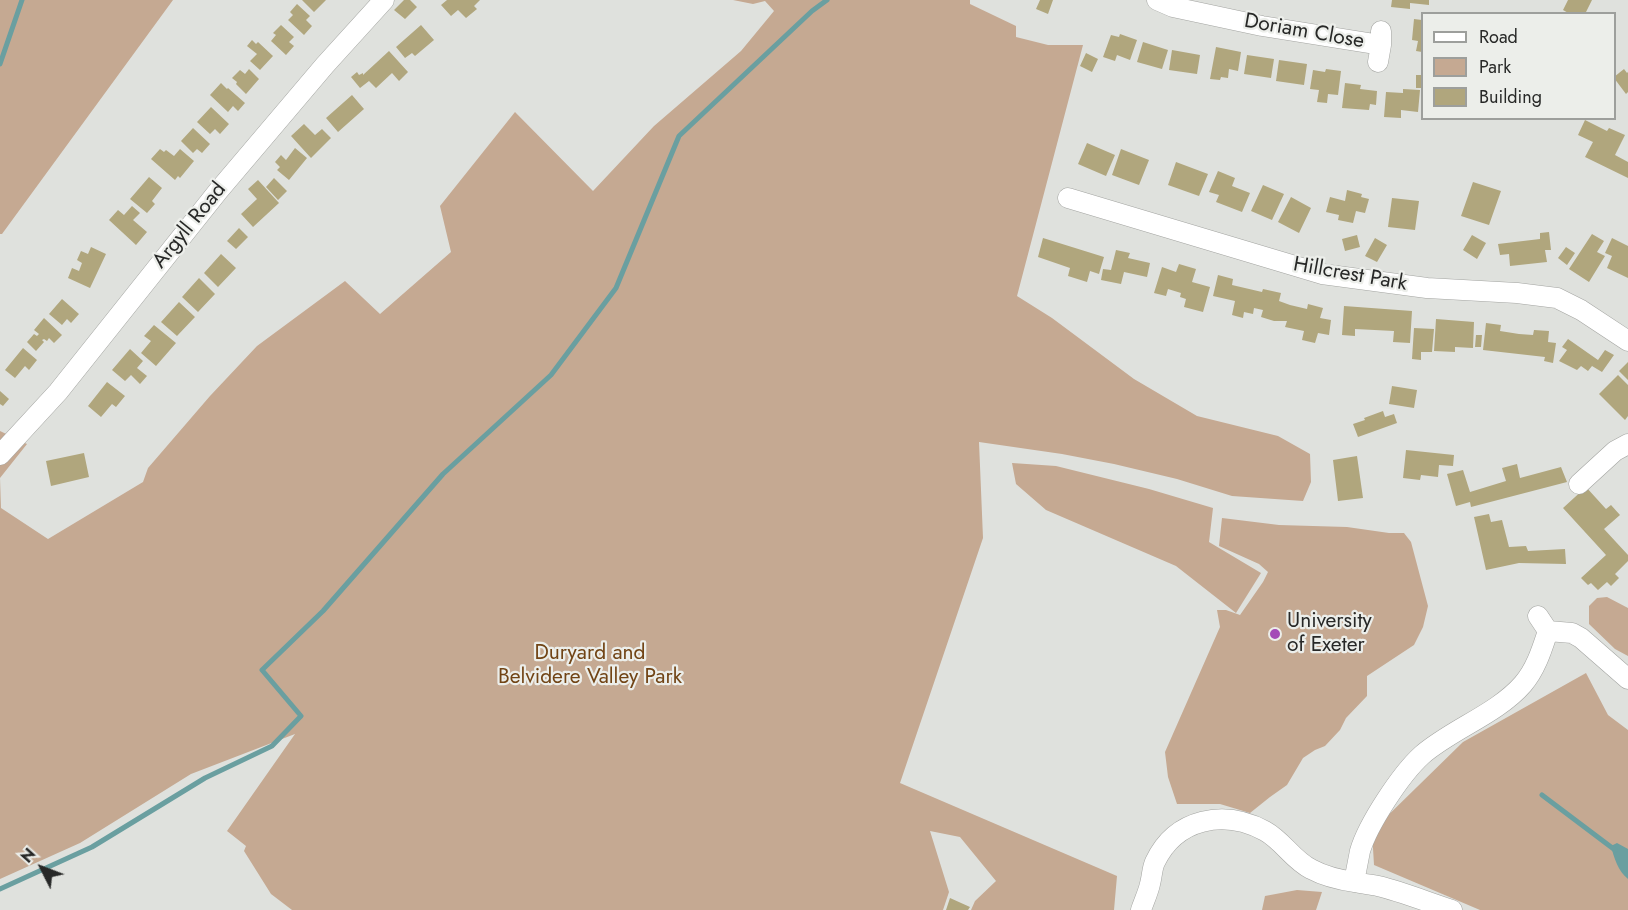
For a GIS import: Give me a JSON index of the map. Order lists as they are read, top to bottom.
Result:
{
  "streets": {
    "street": ["Doriam Close", "Argyll Road", "Hillcrest Park"]
  },
  "parks": ["Duryard and Belvidere Valley Park"],
  "places": ["University of Exeter"],
  "legend": ["Road", "Park", "Building"],
  "north": "top left"
}
